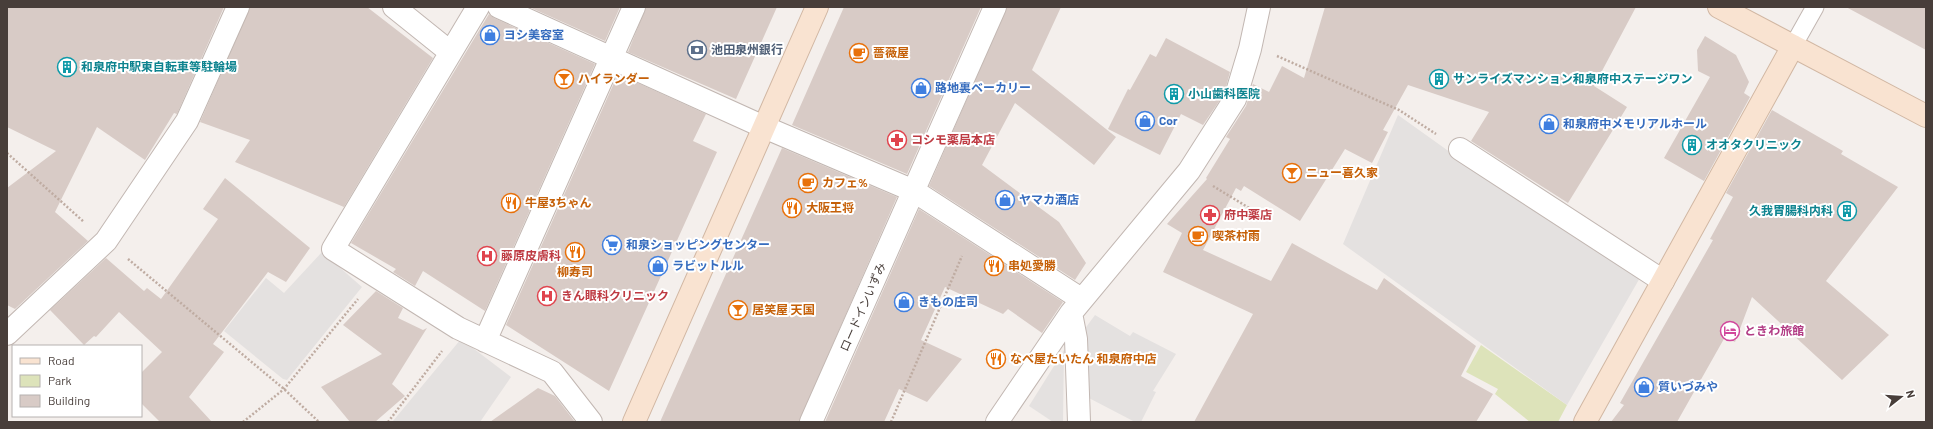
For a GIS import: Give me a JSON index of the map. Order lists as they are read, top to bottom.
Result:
{
  "streets": {
    "street": ["ロードインいずみ"]
  },
  "places": {
    "shop": [
      "ヨシ美容室",
      "路地裏ベーカリー",
      "Cor",
      "和泉府中メモリアルホール",
      "ヤマカ酒店",
      "ラビットルル",
      "きもの庄司",
      "質いづみや"
    ],
    "bank": ["池田泉州銀行"],
    "cafe": ["薔薇屋", "カフェ%", "喫茶村雨"],
    "building": [
      "和泉府中駅東自転車等駐輪場",
      "サンライズマンション和泉府中ステージワン",
      "小山歯科医院",
      "オオタクリニック",
      "久我胃腸科内科"
    ],
    "bar": ["ハイランダー", "ニュー喜久家", "居笑屋 天国"],
    "pharmacy": ["コシモ薬局本店", "府中薬店"],
    "restaurant": [
      "牛屋3ちゃん",
      "大阪王将",
      "柳寿司",
      "串処愛勝",
      "なべ屋たいたん 和泉府中店"
    ],
    "supermarket": ["和泉ショッピングセンター"],
    "hospital": ["藤原皮膚科", "きん眼科クリニック"],
    "hotel": ["ときわ旅館"]
  },
  "legend": ["Road", "Park", "Building"],
  "north": "right"
}
